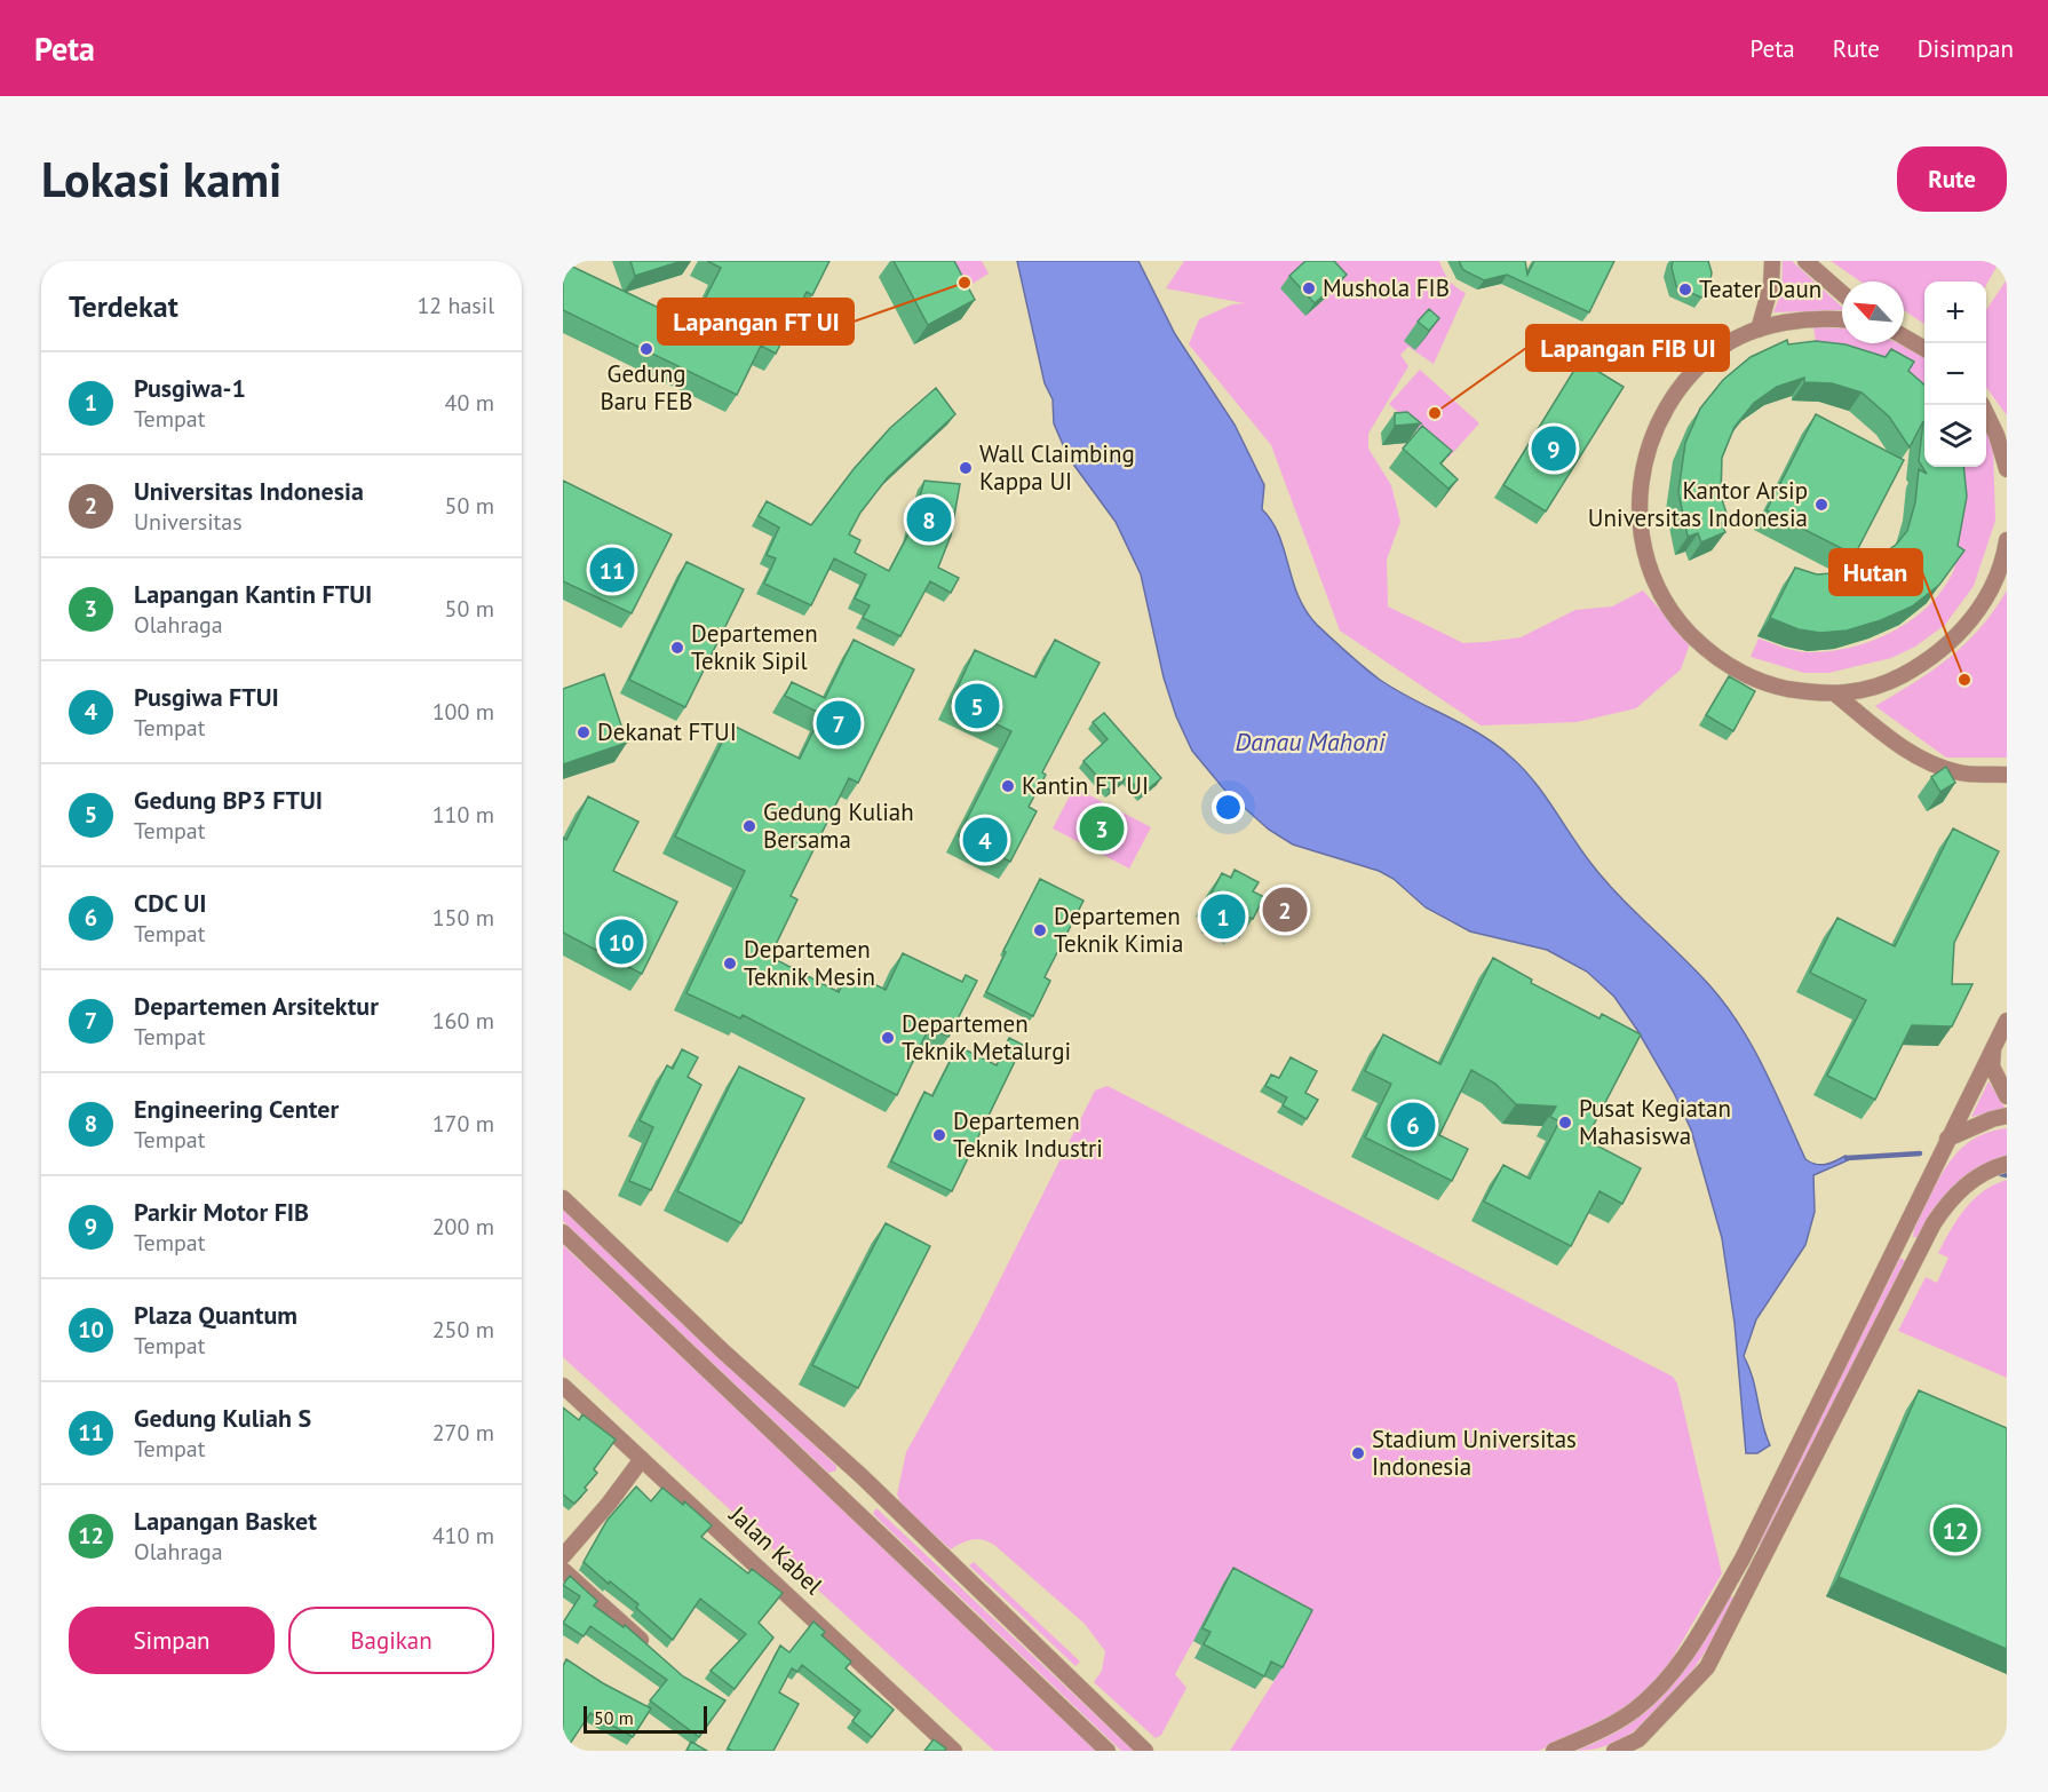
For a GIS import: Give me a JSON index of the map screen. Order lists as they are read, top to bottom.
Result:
{
  "streets": {
    "street": ["Jalan Kabel"]
  },
  "water": ["Danau Mahoni"],
  "places": [
    "Lapangan FT UI",
    "Mushola FIB",
    "Teater Daun",
    "Gedung Baru FEB",
    "Lapangan FIB UI",
    "Wall Claimbing Kappa UI",
    "Kantor Arsip Universitas Indonesia",
    "Departemen Teknik Sipil",
    "Hutan",
    "Dekanat FTUI",
    "Kantin FT UI",
    "Gedung Kuliah Bersama",
    "Departemen Teknik Kimia",
    "Departemen Teknik Mesin",
    "Departemen Teknik Metalurgi",
    "Pusat Kegiatan Mahasiswa",
    "Departemen Teknik Industri",
    "Stadium Universitas Indonesia"
  ],
  "scale_bar": "50 m",
  "north": "top left",
  "page": {
    "header": "Peta",
    "nav": ["Peta", "Rute", "Disimpan"],
    "buttons": [
      "Rute",
      ["Simpan", "Bagikan"]
    ],
    "title": "Lokasi kami",
    "heading": ["Terdekat", "12 hasil"],
    "map_buttons": ["+", "−"],
    "list": [
      {
        "mark": "1",
        "name": "Pusgiwa-1",
        "note": "Tempat",
        "value": "40 m"
      },
      {
        "mark": "2",
        "name": "Universitas Indonesia",
        "note": "Universitas",
        "value": "50 m"
      },
      {
        "mark": "3",
        "name": "Lapangan Kantin FTUI",
        "note": "Olahraga",
        "value": "50 m"
      },
      {
        "mark": "4",
        "name": "Pusgiwa FTUI",
        "note": "Tempat",
        "value": "100 m"
      },
      {
        "mark": "5",
        "name": "Gedung BP3 FTUI",
        "note": "Tempat",
        "value": "110 m"
      },
      {
        "mark": "6",
        "name": "CDC UI",
        "note": "Tempat",
        "value": "150 m"
      },
      {
        "mark": "7",
        "name": "Departemen Arsitektur",
        "note": "Tempat",
        "value": "160 m"
      },
      {
        "mark": "8",
        "name": "Engineering Center",
        "note": "Tempat",
        "value": "170 m"
      },
      {
        "mark": "9",
        "name": "Parkir Motor FIB",
        "note": "Tempat",
        "value": "200 m"
      },
      {
        "mark": "10",
        "name": "Plaza Quantum",
        "note": "Tempat",
        "value": "250 m"
      },
      {
        "mark": "11",
        "name": "Gedung Kuliah S",
        "note": "Tempat",
        "value": "270 m"
      },
      {
        "mark": "12",
        "name": "Lapangan Basket",
        "note": "Olahraga",
        "value": "410 m"
      }
    ],
    "pins": [
      "9",
      "8",
      "11",
      "5",
      "7",
      "3",
      "4",
      "2",
      "1",
      "10",
      "6",
      "12"
    ],
    "scale": "50 m"
  }
}
